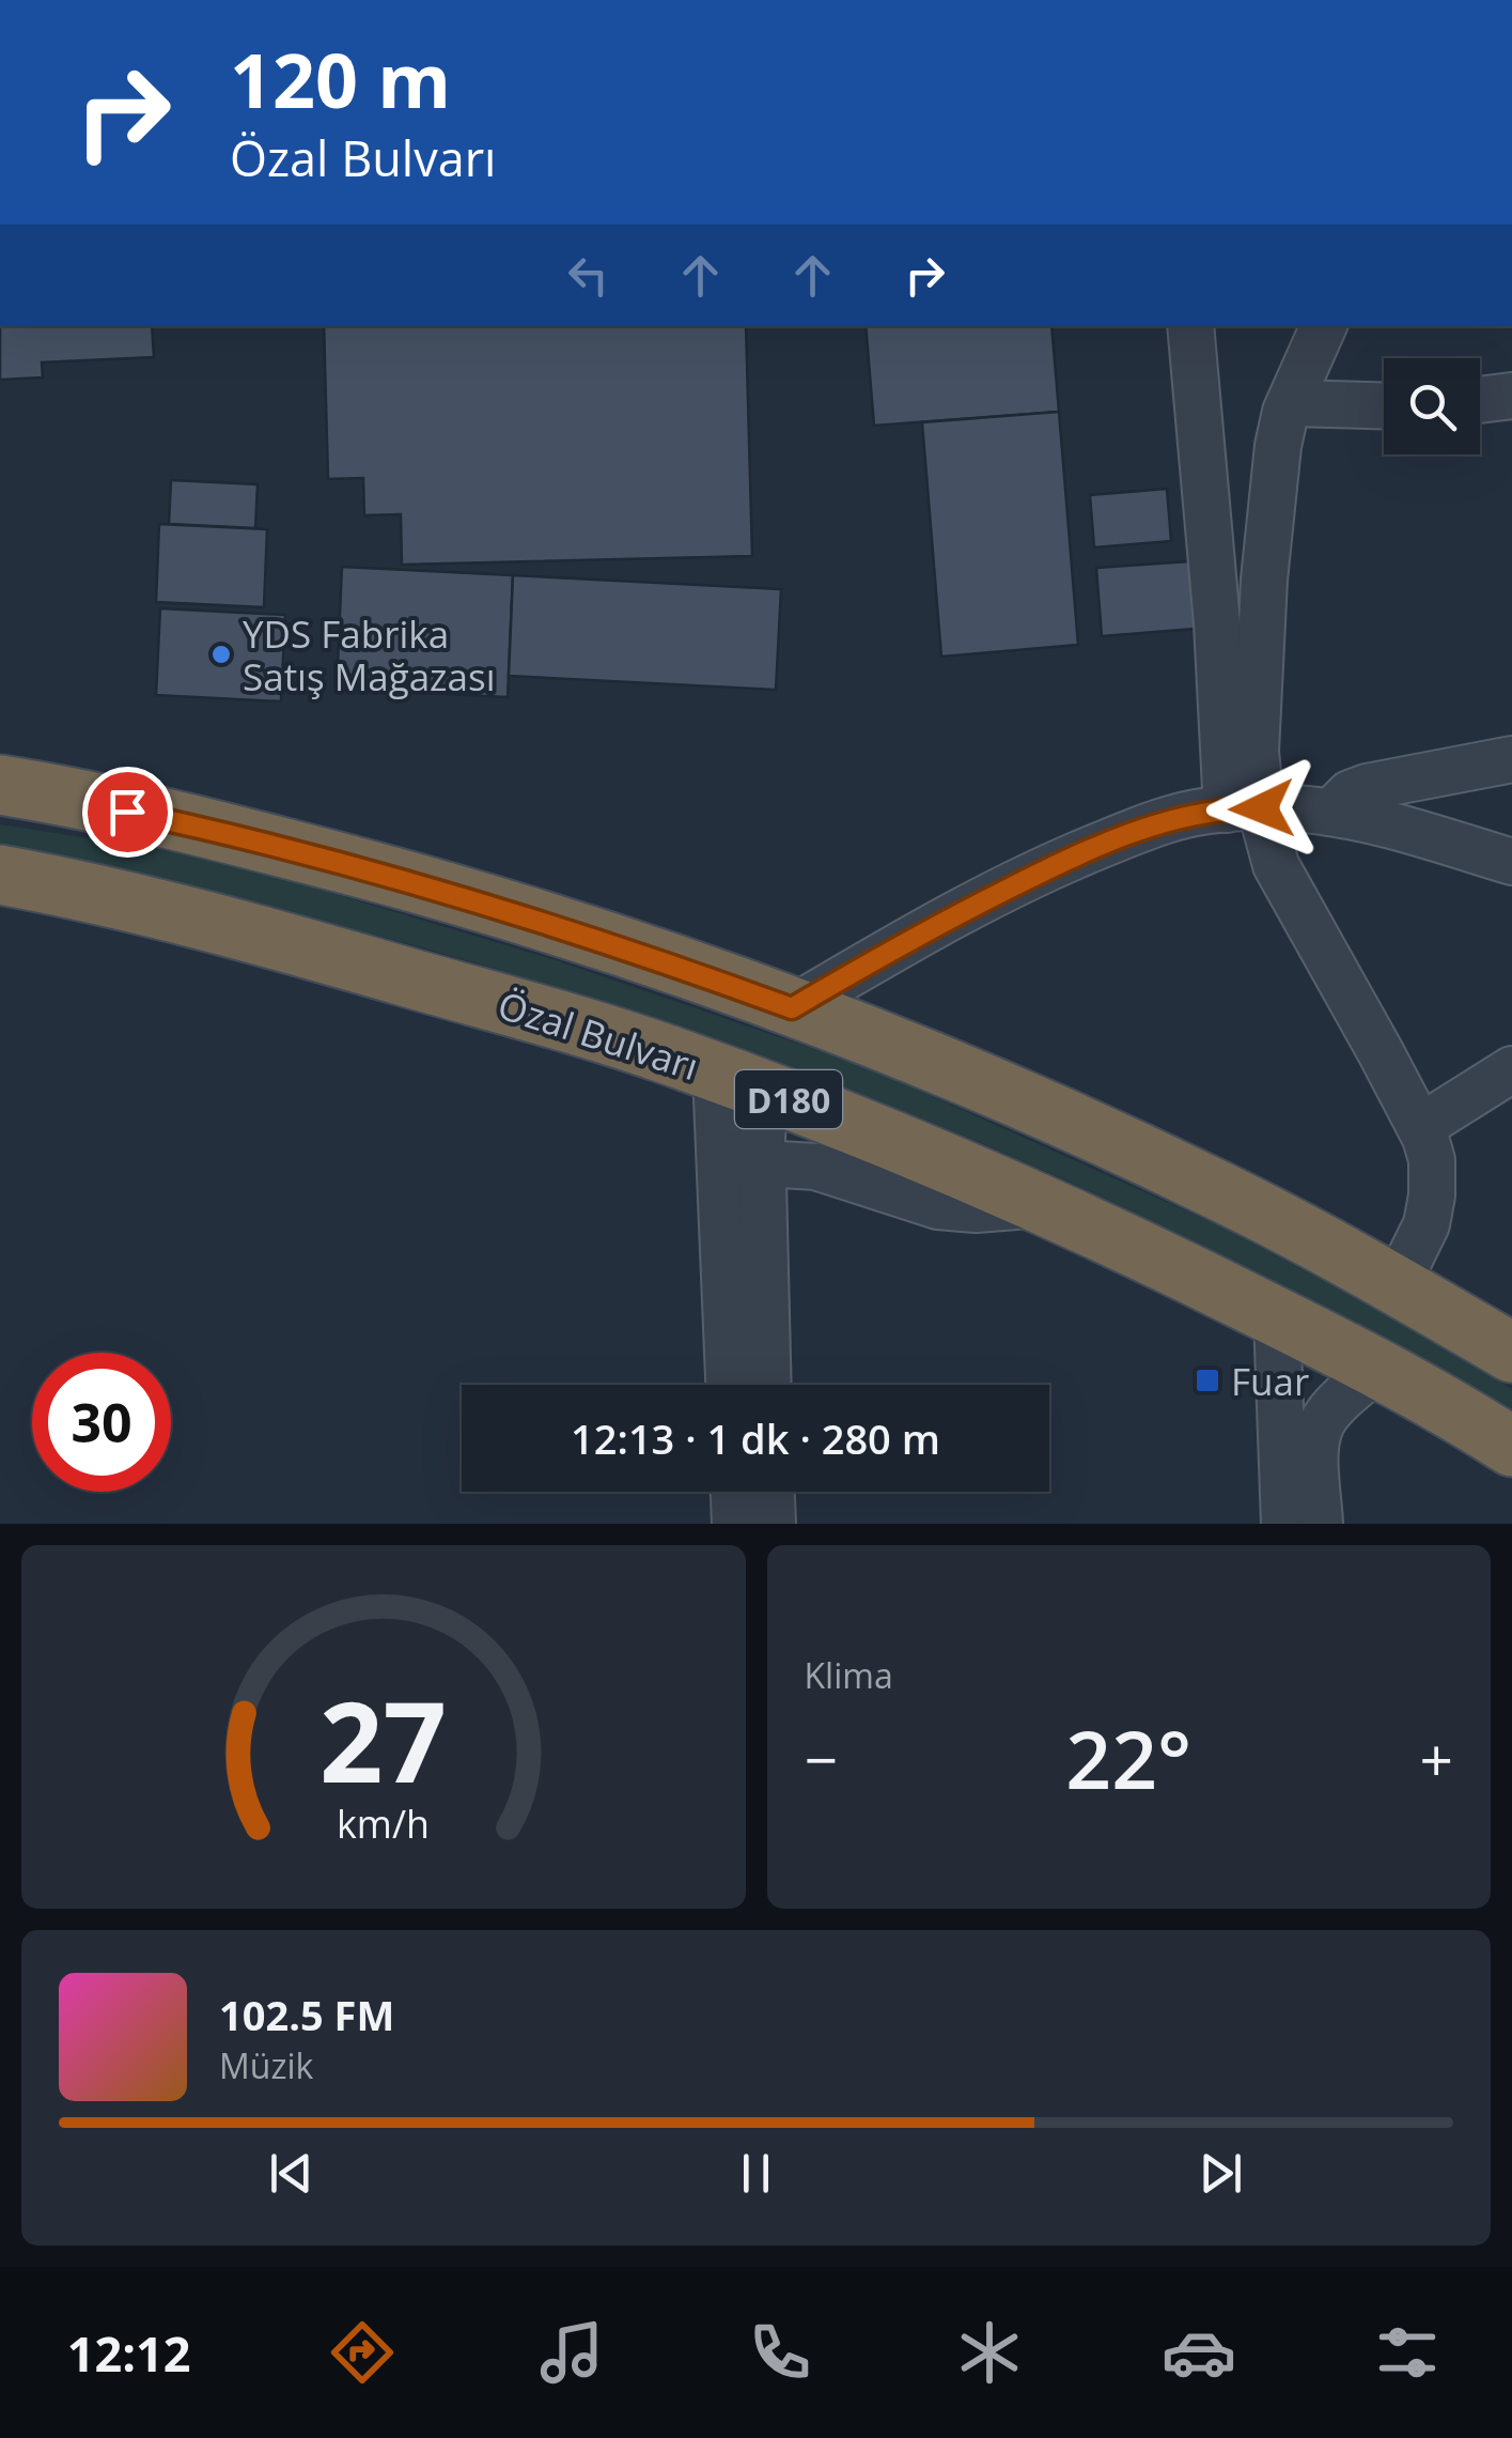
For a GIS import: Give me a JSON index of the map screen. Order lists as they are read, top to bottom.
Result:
{
  "streets": {
    "highway": ["Özal Bulvarı", "D180"]
  },
  "places": {
    "other": ["YDS Fabrika Satış Mağazası"],
    "transit": ["Fuar"]
  },
  "page": {
    "turn": ["120 m", "Özal Bulvarı"],
    "limit": "30",
    "trip": "12:13 · 1 dk · 280 m",
    "tile": "Klima",
    "heat": ["−", "22°", "+"],
    "song": ["102.5 FM", "Müzik"],
    "tabs": "12:12",
    "gauge": ["27", "km/h"]
  }
}
